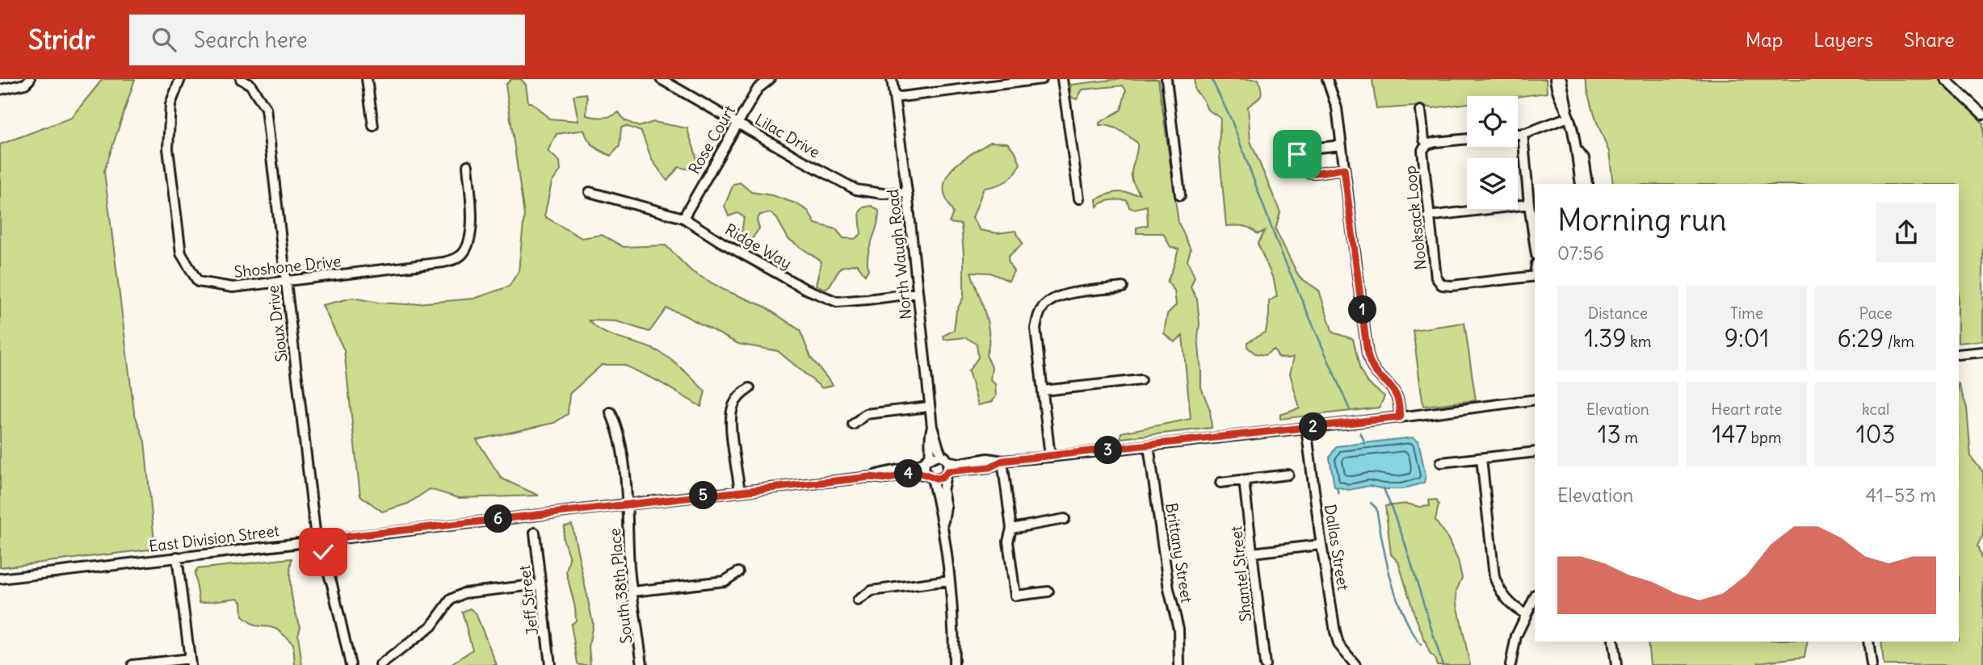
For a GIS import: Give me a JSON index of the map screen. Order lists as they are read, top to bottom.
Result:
{
  "streets": {
    "street": [
      "Lilac Drive",
      "Rose Court",
      "Nooksack Loop",
      "Ridge Way",
      "North Waugh Road",
      "Shoshone Drive",
      "Sioux Drive",
      "East Division Street",
      "Dallas Street",
      "Brittany Street",
      "Shantel Street",
      "South 38th Place",
      "Jeff Street"
    ]
  },
  "crossings": [
    ["Lilac Drive", "Rose Court"],
    ["Lilac Drive", "North Waugh Road"],
    ["Rose Court", "Ridge Way"],
    ["Ridge Way", "North Waugh Road"],
    ["North Waugh Road", "East Division Street"],
    ["Shoshone Drive", "Sioux Drive"],
    ["Sioux Drive", "East Division Street"],
    ["East Division Street", "South 38th Place"]
  ],
  "page": {
    "header": "Stridr",
    "search": "Search here",
    "nav": ["Map", "Layers", "Share"],
    "heading": ["Morning run", "07:56"],
    "stats": [
      ["Distance", "1.39 km"],
      ["Time", "9:01"],
      ["Pace", "6:29 /km"],
      ["Elevation", "13 m"],
      ["Heart rate", "147 bpm"],
      ["kcal", "103"]
    ],
    "pins": [
      "1",
      "2",
      "3",
      "4",
      "5",
      "6"
    ],
    "chart": ["Elevation", "41–53 m"]
  }
}
